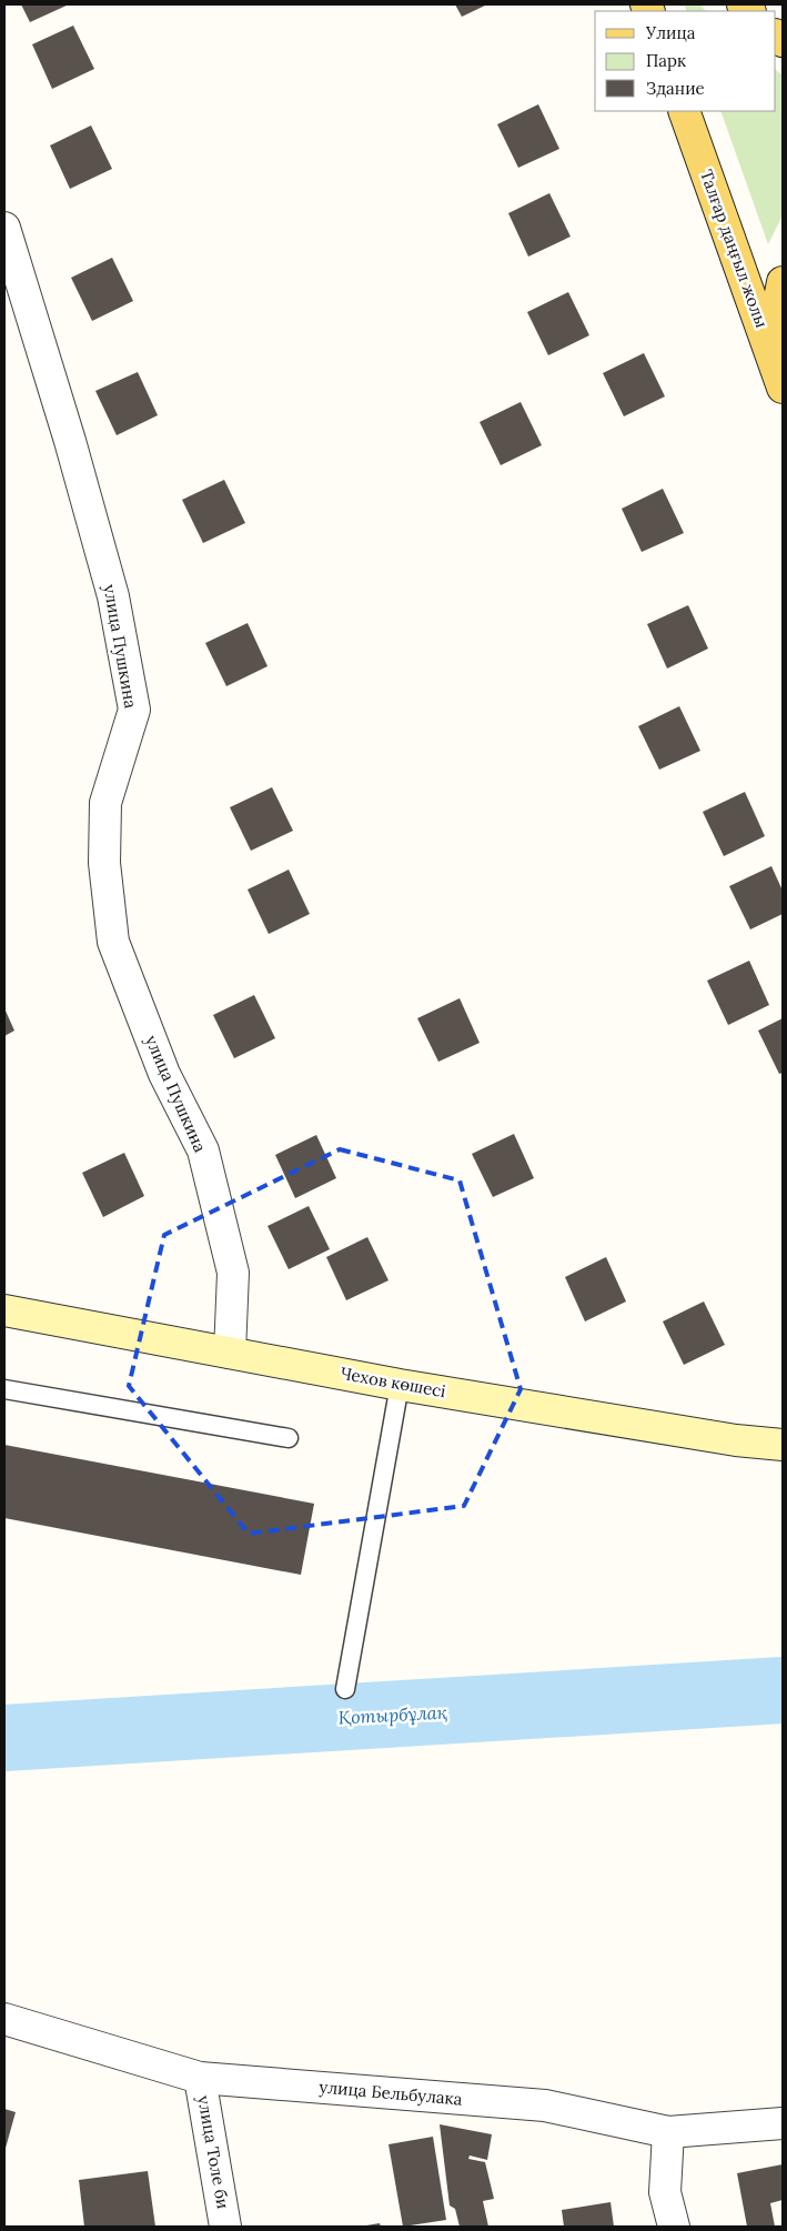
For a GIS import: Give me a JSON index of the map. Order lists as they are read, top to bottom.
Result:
{
  "streets": {
    "main road": ["Талғар даңғыл жолы", "Чехов көшесі"],
    "street": ["улица Пушкина", "улица Бельбулака", "улица Толе би"]
  },
  "crossings": [
    ["улица Пушкина", "Чехов көшесі"],
    ["улица Бельбулака", "улица Толе би"]
  ],
  "water": ["Қотырбұлақ"],
  "legend": ["Улица", "Парк", "Здание"]
}
